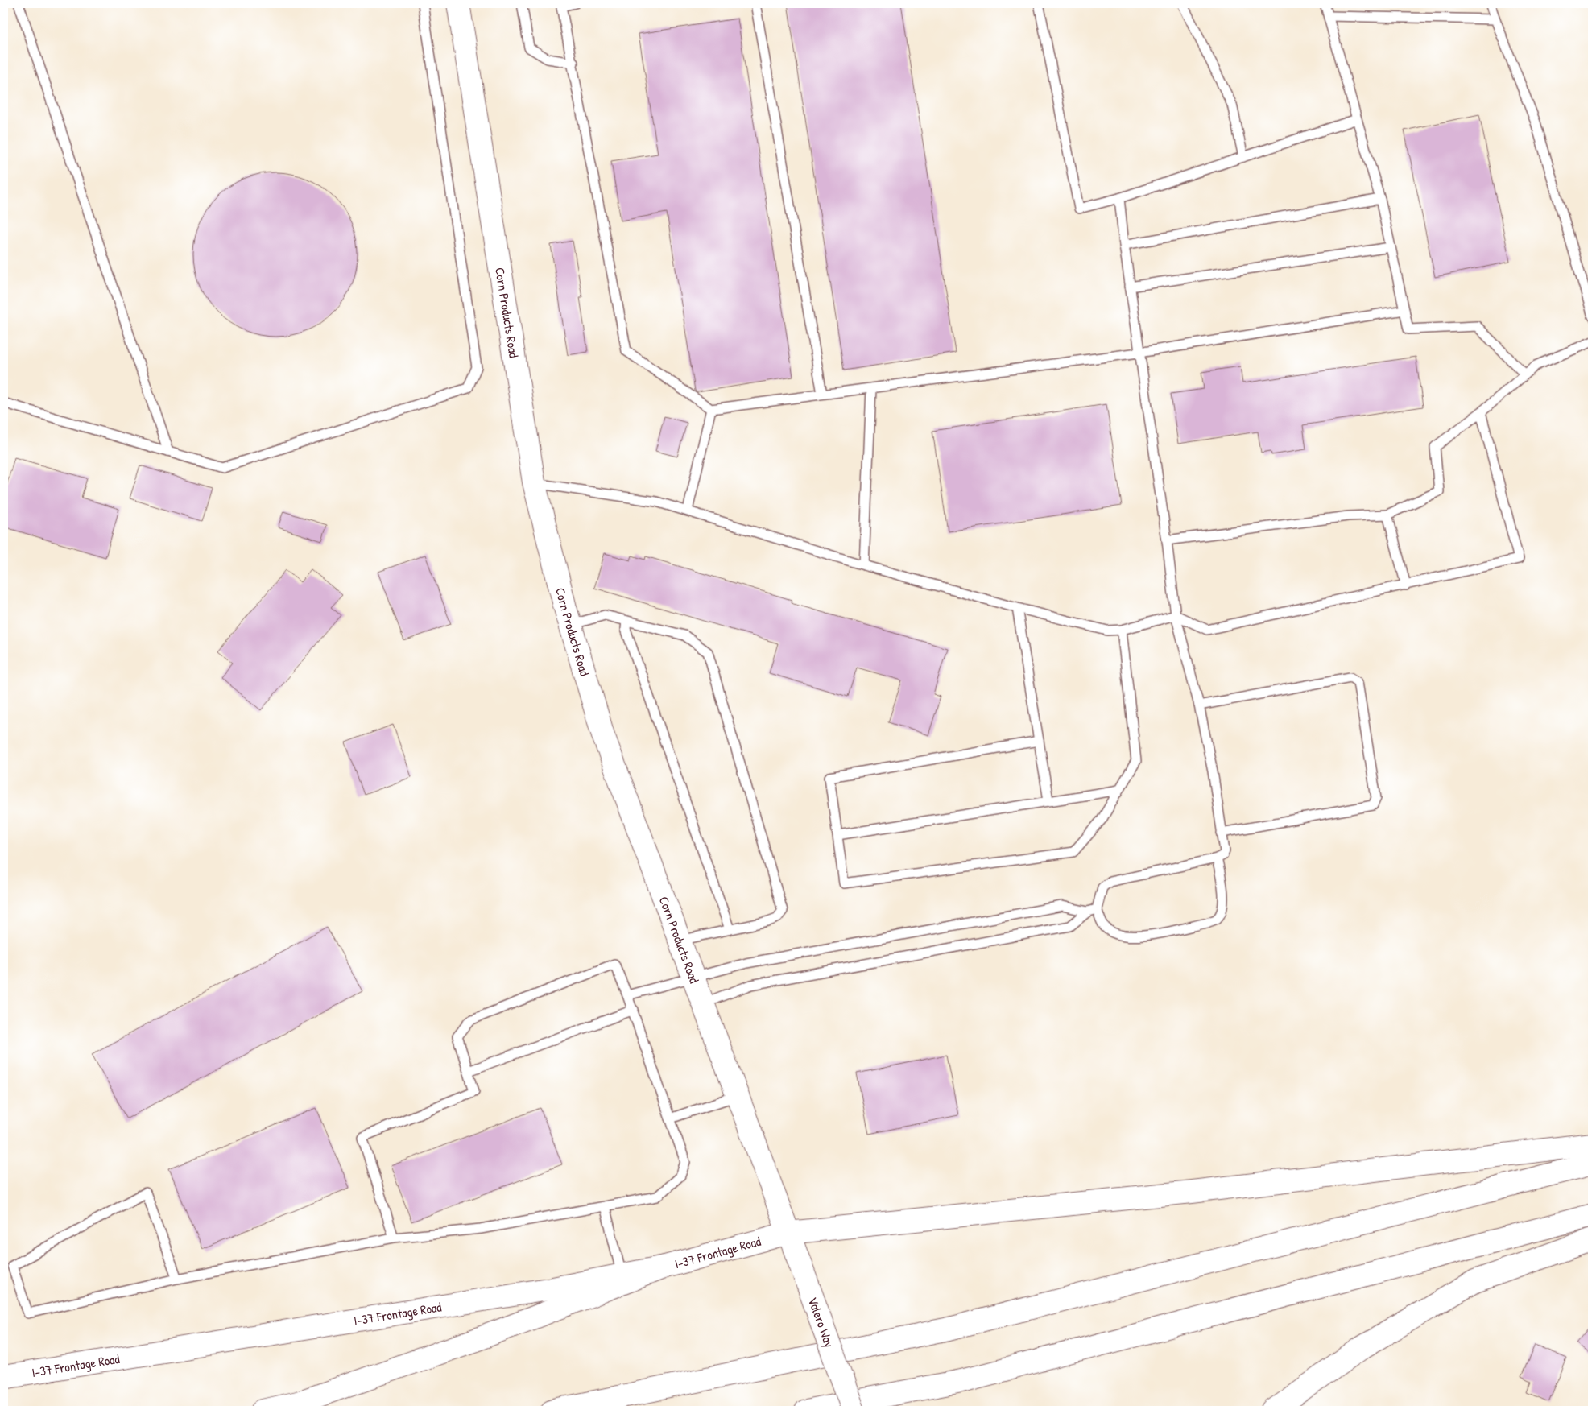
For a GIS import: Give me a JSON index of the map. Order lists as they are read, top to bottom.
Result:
{
  "streets": {
    "main road": ["Corn Products Road", "I-37 Frontage Road", "Valero Way"]
  },
  "crossings": [
    ["Corn Products Road", "I-37 Frontage Road"],
    ["Corn Products Road", "Valero Way"],
    ["I-37 Frontage Road", "Valero Way"]
  ]
}
